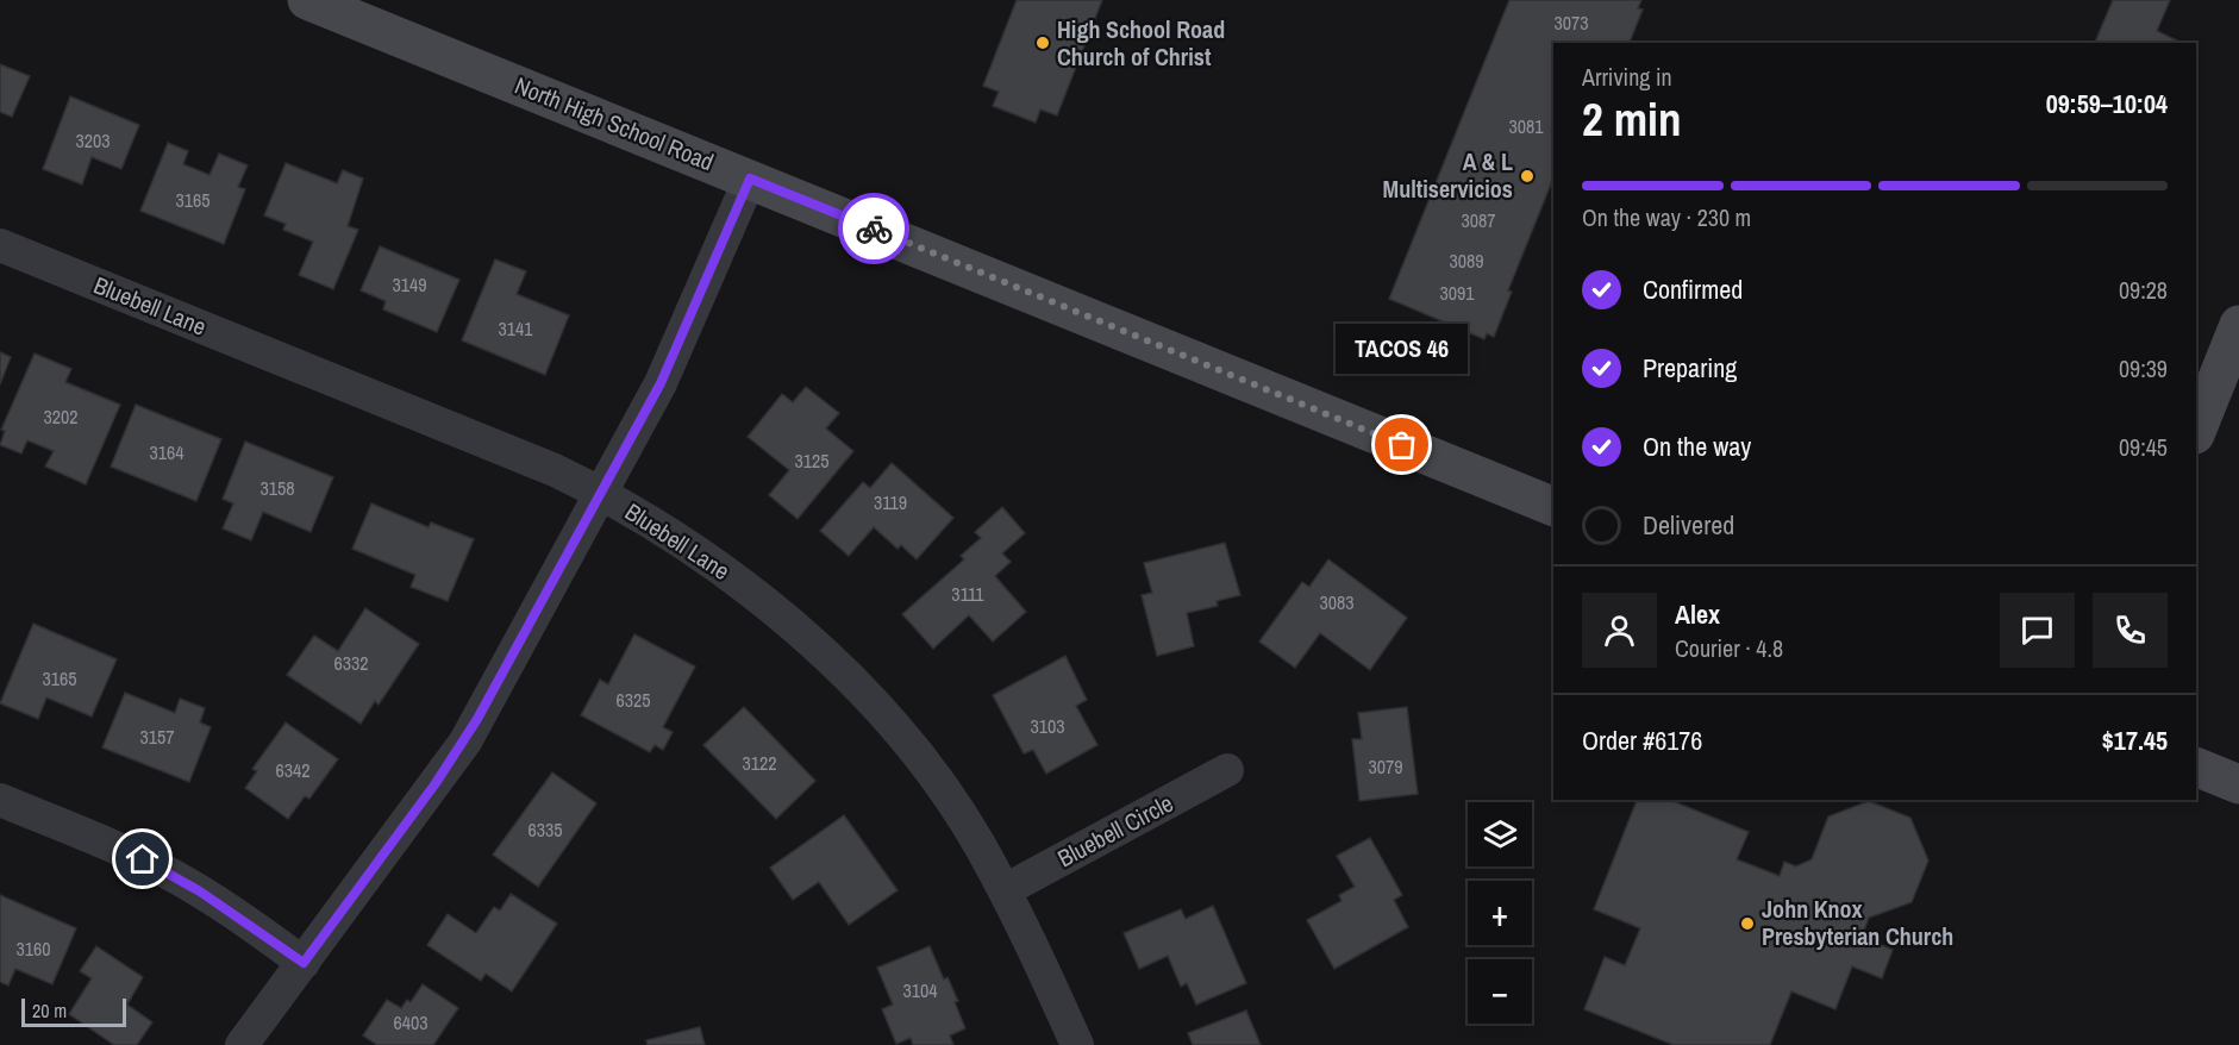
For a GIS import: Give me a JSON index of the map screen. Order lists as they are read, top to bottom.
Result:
{
  "streets": {
    "street": ["North High School Road", "Bluebell Lane", "Bluebell Circle"]
  },
  "crossings": [
    ["Bluebell Lane", "Bluebell Circle"]
  ],
  "places": [
    "High School Road Church of Christ",
    "A & L Multiservicios",
    "TACOS 46",
    "John Knox Presbyterian Church"
  ],
  "house_numbers": [
    "3073",
    "3081",
    "3203",
    "3165",
    "3087",
    "3089",
    "3149",
    "3091",
    "3141",
    "3202",
    "3164",
    "3125",
    "3158",
    "3119",
    "3111",
    "3083",
    "6332",
    "3165",
    "6325",
    "3103",
    "3157",
    "3122",
    "3079",
    "6342",
    "6335",
    "3160",
    "3104",
    "6403"
  ],
  "scale_bar": "20 m",
  "page": {
    "heading": ["2 min", "Arriving in", "09:59–10:04"],
    "panel": [
      "Alex",
      "Courier · 4.8",
      "Order #6176",
      "$17.45"
    ],
    "bar": "On the way · 230 m",
    "list": [
      ["Confirmed", "09:28"],
      ["Preparing", "09:39"],
      ["On the way", "09:45"],
      "Delivered"
    ],
    "bubble": "TACOS 46",
    "map_buttons": ["+", "−"],
    "scale": "20 m"
  }
}
